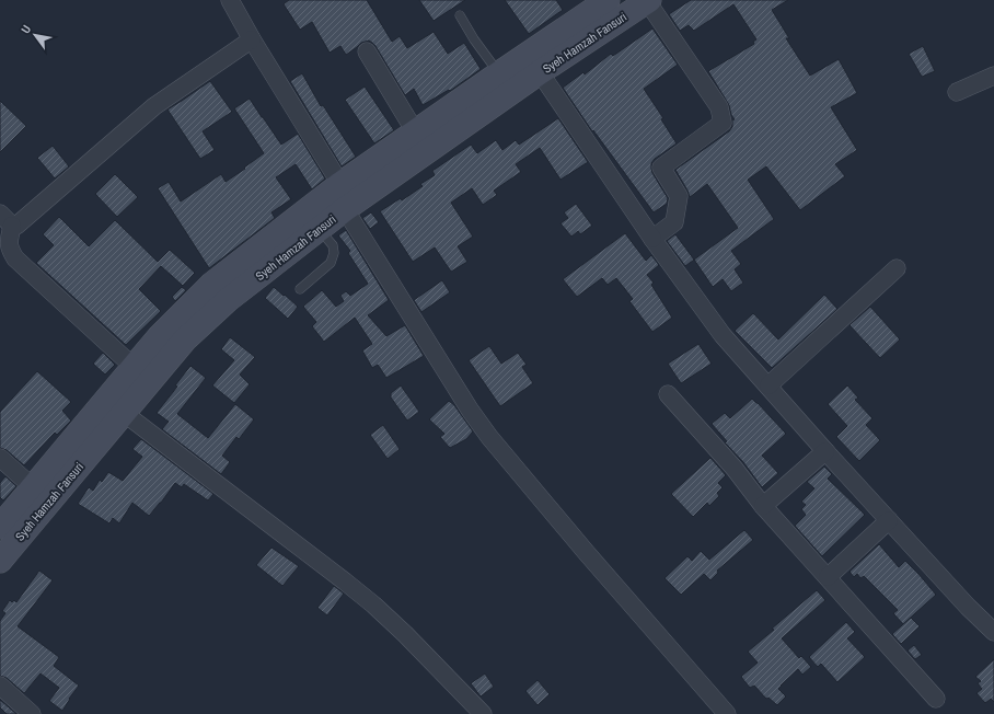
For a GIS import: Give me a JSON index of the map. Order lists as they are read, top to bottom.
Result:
{
  "streets": {
    "main road": ["Syeh Hamzah Fansuri"]
  },
  "north": "top left"
}
